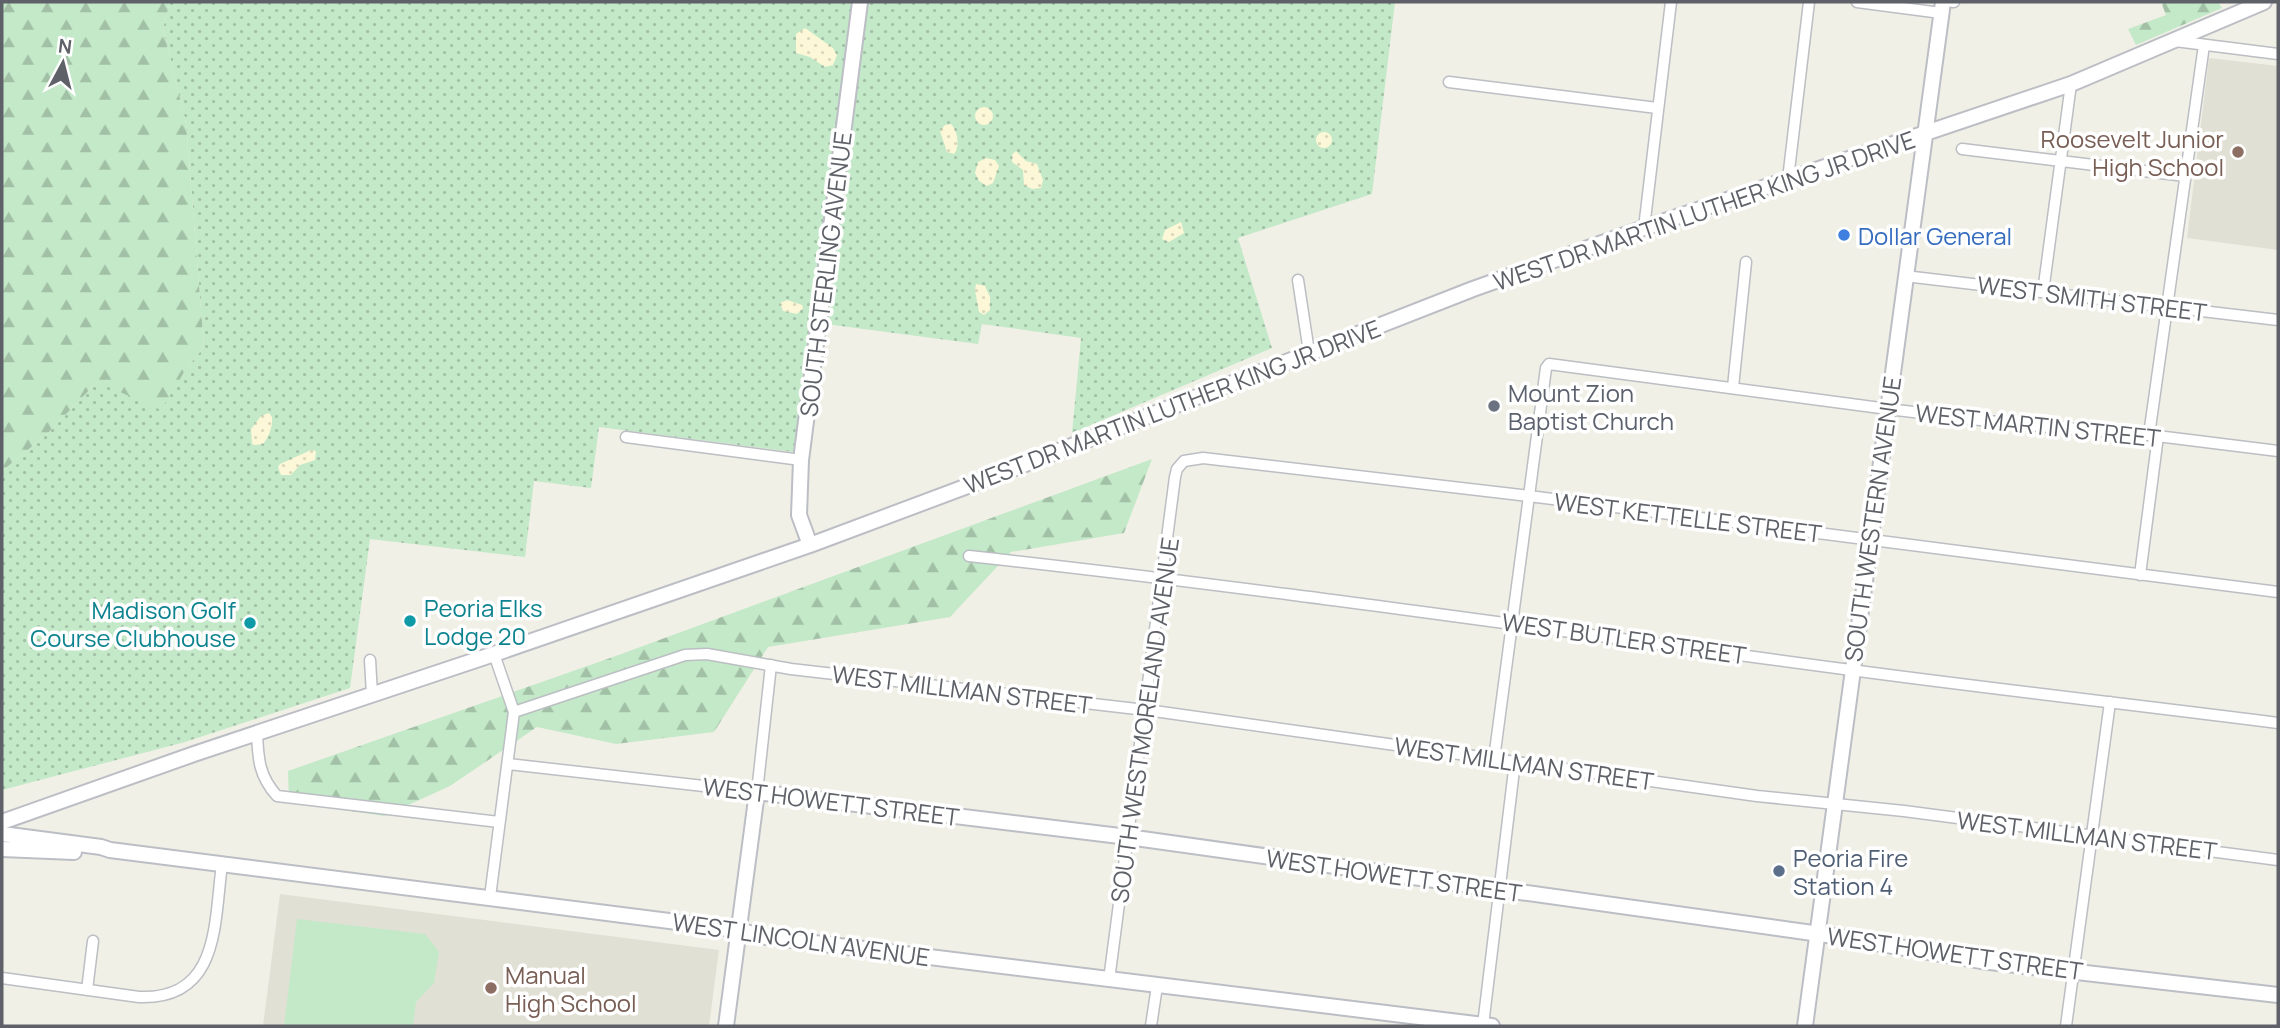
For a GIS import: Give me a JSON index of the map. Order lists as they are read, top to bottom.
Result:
{
  "streets": {
    "main road": [
      "WEST DR MARTIN LUTHER KING JR DRIVE",
      "SOUTH STERLING AVENUE",
      "SOUTH WESTERN AVENUE",
      "WEST HOWETT STREET",
      "WEST LINCOLN AVENUE"
    ],
    "street": [
      "WEST SMITH STREET",
      "WEST MARTIN STREET",
      "WEST KETTELLE STREET",
      "WEST BUTLER STREET",
      "WEST MILLMAN STREET",
      "SOUTH WESTMORELAND AVENUE"
    ]
  },
  "crossings": [
    ["WEST DR MARTIN LUTHER KING JR DRIVE", "SOUTH STERLING AVENUE"],
    ["WEST DR MARTIN LUTHER KING JR DRIVE", "SOUTH WESTERN AVENUE"],
    ["WEST DR MARTIN LUTHER KING JR DRIVE", "WEST LINCOLN AVENUE"],
    ["WEST SMITH STREET", "SOUTH WESTERN AVENUE"],
    ["WEST MARTIN STREET", "WEST KETTELLE STREET"],
    ["WEST MARTIN STREET", "SOUTH WESTERN AVENUE"],
    ["WEST KETTELLE STREET", "SOUTH WESTERN AVENUE"],
    ["WEST KETTELLE STREET", "SOUTH WESTMORELAND AVENUE"],
    ["SOUTH WESTERN AVENUE", "WEST BUTLER STREET"],
    ["SOUTH WESTERN AVENUE", "WEST MILLMAN STREET"],
    ["SOUTH WESTERN AVENUE", "WEST HOWETT STREET"],
    ["WEST BUTLER STREET", "SOUTH WESTMORELAND AVENUE"],
    ["WEST MILLMAN STREET", "SOUTH WESTMORELAND AVENUE"],
    ["SOUTH WESTMORELAND AVENUE", "WEST HOWETT STREET"],
    ["SOUTH WESTMORELAND AVENUE", "WEST LINCOLN AVENUE"]
  ],
  "places": [
    "Roosevelt Junior High School",
    "Dollar General",
    "Mount Zion Baptist Church",
    "Peoria Elks Lodge 20",
    "Madison Golf Course Clubhouse",
    "Peoria Fire Station 4",
    "Manual High School"
  ],
  "north": "top"
}
